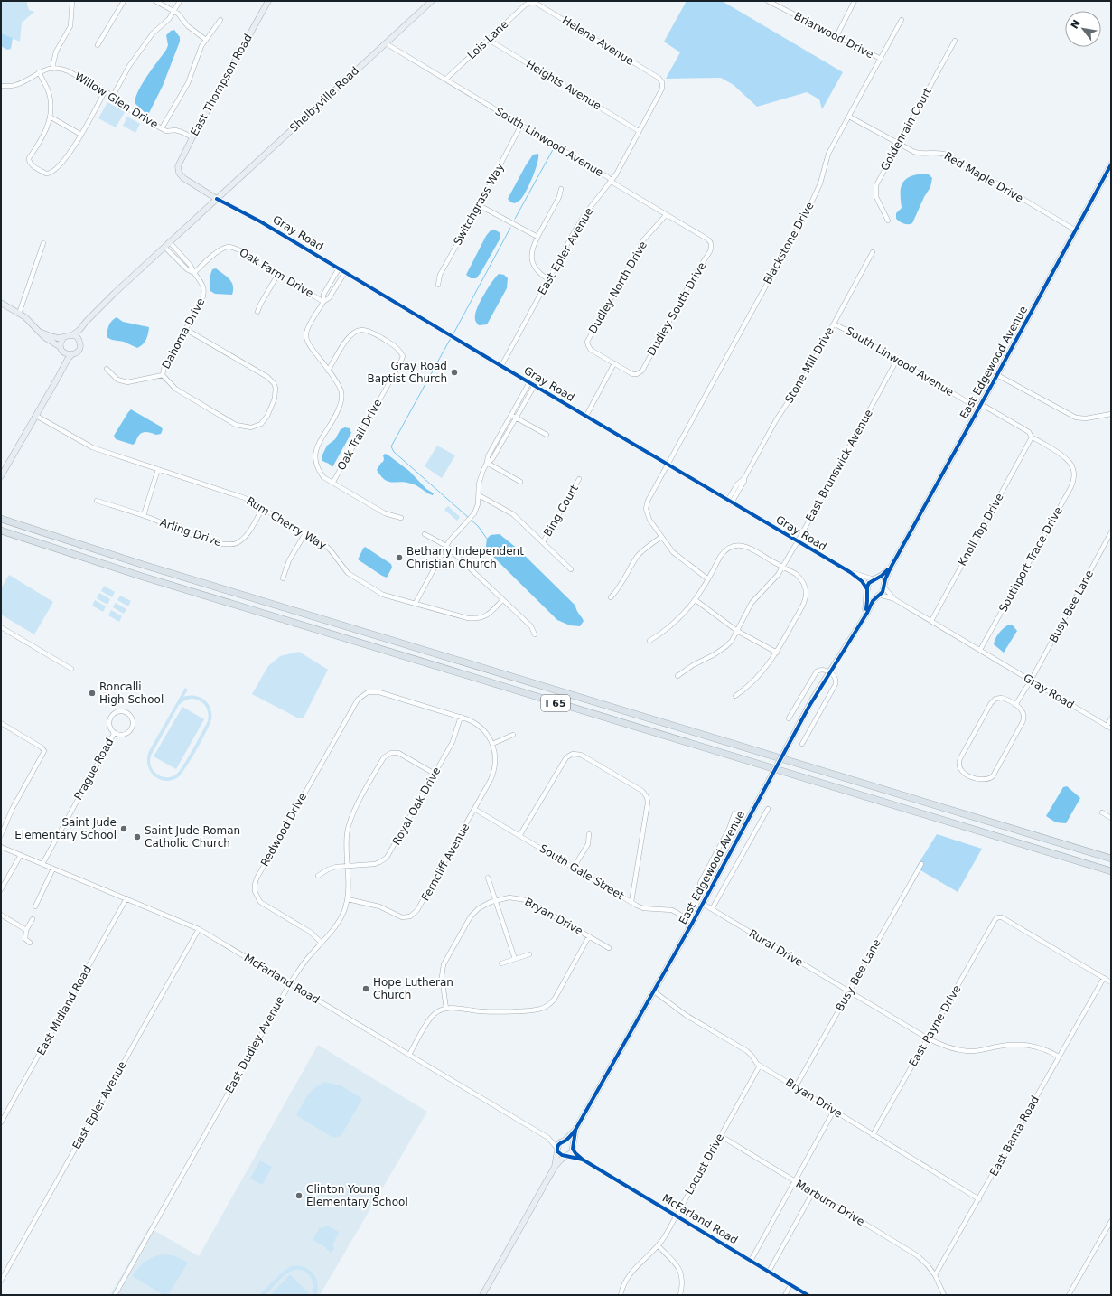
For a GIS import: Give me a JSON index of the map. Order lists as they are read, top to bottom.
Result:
{
  "streets": {
    "highway": ["I 65"],
    "main road": [
      "East Thompson Road",
      "Shelbyville Road",
      "Gray Road",
      "East Edgewood Avenue"
    ],
    "street": [
      "Briarwood Drive",
      "Lois Lane",
      "Helena Avenue",
      "Heights Avenue",
      "Willow Glen Drive",
      "Goldenrain Court",
      "South Linwood Avenue",
      "Red Maple Drive",
      "Switchgrass Way",
      "Blackstone Drive",
      "East Epler Avenue",
      "Oak Farm Drive",
      "Dudley North Drive",
      "Dudley South Drive",
      "Dahoma Drive",
      "Stone Mill Drive",
      "Oak Trail Drive",
      "East Brunswick Avenue",
      "Bing Court",
      "Rum Cherry Way",
      "Knoll Top Drive",
      "Arling Drive",
      "Southport Trace Drive",
      "Busy Bee Lane",
      "Prague Road",
      "Royal Oak Drive",
      "Redwood Drive",
      "Ferncliff Avenue",
      "South Gale Street",
      "Bryan Drive",
      "Rural Drive",
      "McFarland Road",
      "East Midland Road",
      "East Payne Drive",
      "East Dudley Avenue",
      "East Banta Road",
      "Locust Drive",
      "Marburn Drive"
    ]
  },
  "crossings": [
    ["Briarwood Drive", "Blackstone Drive"],
    ["Lois Lane", "Helena Avenue"],
    ["Lois Lane", "Heights Avenue"],
    ["Lois Lane", "South Linwood Avenue"],
    ["Helena Avenue", "East Epler Avenue"],
    ["East Thompson Road", "Willow Glen Drive"],
    ["East Thompson Road", "Gray Road"],
    ["Heights Avenue", "East Epler Avenue"],
    ["Shelbyville Road", "South Linwood Avenue"],
    ["Shelbyville Road", "Gray Road"],
    ["Goldenrain Court", "Red Maple Drive"],
    ["South Linwood Avenue", "Switchgrass Way"],
    ["South Linwood Avenue", "East Epler Avenue"],
    ["South Linwood Avenue", "Dudley North Drive"],
    ["South Linwood Avenue", "Dudley South Drive"],
    ["South Linwood Avenue", "East Edgewood Avenue"],
    ["South Linwood Avenue", "Stone Mill Drive"],
    ["South Linwood Avenue", "East Brunswick Avenue"],
    ["South Linwood Avenue", "Knoll Top Drive"],
    ["South Linwood Avenue", "Southport Trace Drive"],
    ["Red Maple Drive", "Blackstone Drive"],
    ["Red Maple Drive", "East Edgewood Avenue"],
    ["Gray Road", "Blackstone Drive"],
    ["Gray Road", "East Epler Avenue"],
    ["Gray Road", "East Edgewood Avenue"],
    ["Gray Road", "Stone Mill Drive"],
    ["Gray Road", "East Brunswick Avenue"],
    ["Gray Road", "Knoll Top Drive"],
    ["Gray Road", "Southport Trace Drive"],
    ["Gray Road", "Busy Bee Lane"],
    ["East Epler Avenue", "McFarland Road"],
    ["Oak Farm Drive", "Dahoma Drive"],
    ["Dudley North Drive", "Dudley South Drive"],
    ["East Edgewood Avenue", "South Gale Street"],
    ["East Edgewood Avenue", "Bryan Drive"],
    ["East Edgewood Avenue", "Rural Drive"],
    ["East Edgewood Avenue", "McFarland Road"],
    ["Rum Cherry Way", "Arling Drive"],
    ["Busy Bee Lane", "Bryan Drive"],
    ["Busy Bee Lane", "Rural Drive"],
    ["Prague Road", "McFarland Road"],
    ["Royal Oak Drive", "Redwood Drive"],
    ["Royal Oak Drive", "East Dudley Avenue"],
    ["Redwood Drive", "East Dudley Avenue"],
    ["Ferncliff Avenue", "South Gale Street"],
    ["Ferncliff Avenue", "East Dudley Avenue"],
    ["Bryan Drive", "East Payne Drive"],
    ["Bryan Drive", "East Banta Road"],
    ["Bryan Drive", "Locust Drive"],
    ["Rural Drive", "East Payne Drive"],
    ["Rural Drive", "East Banta Road"],
    ["McFarland Road", "East Midland Road"],
    ["McFarland Road", "East Dudley Avenue"],
    ["McFarland Road", "Locust Drive"],
    ["East Payne Drive", "East Banta Road"],
    ["East Banta Road", "Marburn Drive"],
    ["Locust Drive", "Marburn Drive"]
  ],
  "places": [
    "Gray Road Baptist Church",
    "Bethany Independent Christian Church",
    "Roncalli High School",
    "Saint Jude Elementary School",
    "Saint Jude Roman Catholic Church",
    "Hope Lutheran Church",
    "Clinton Young Elementary School"
  ],
  "north": "top left"
}
